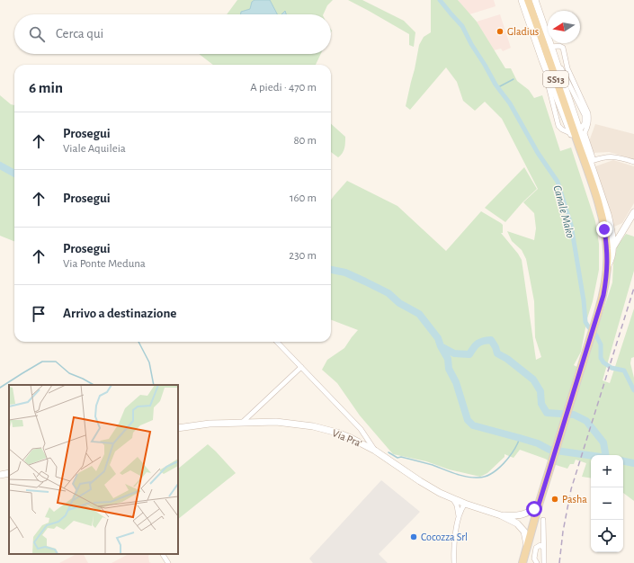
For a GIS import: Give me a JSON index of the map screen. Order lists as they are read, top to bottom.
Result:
{
  "streets": {
    "main road": ["SS13"],
    "street": ["Via Pra'"]
  },
  "crossings": [
    ["SS13", "Via Pra'"]
  ],
  "water": ["Canale Mako"],
  "places": ["Gladius", "Pasha", "Cocozza Srl"],
  "north": "left",
  "page": {
    "search": "Cerca qui",
    "heading": ["6 min", "A piedi · 470 m"],
    "list": [
      ["Prosegui", "Viale Aquileia", "80 m"],
      ["Prosegui", "160 m"],
      ["Prosegui", "Via Ponte Meduna", "230 m"],
      "Arrivo a destinazione"
    ],
    "map_buttons": ["+", "−"]
  }
}
